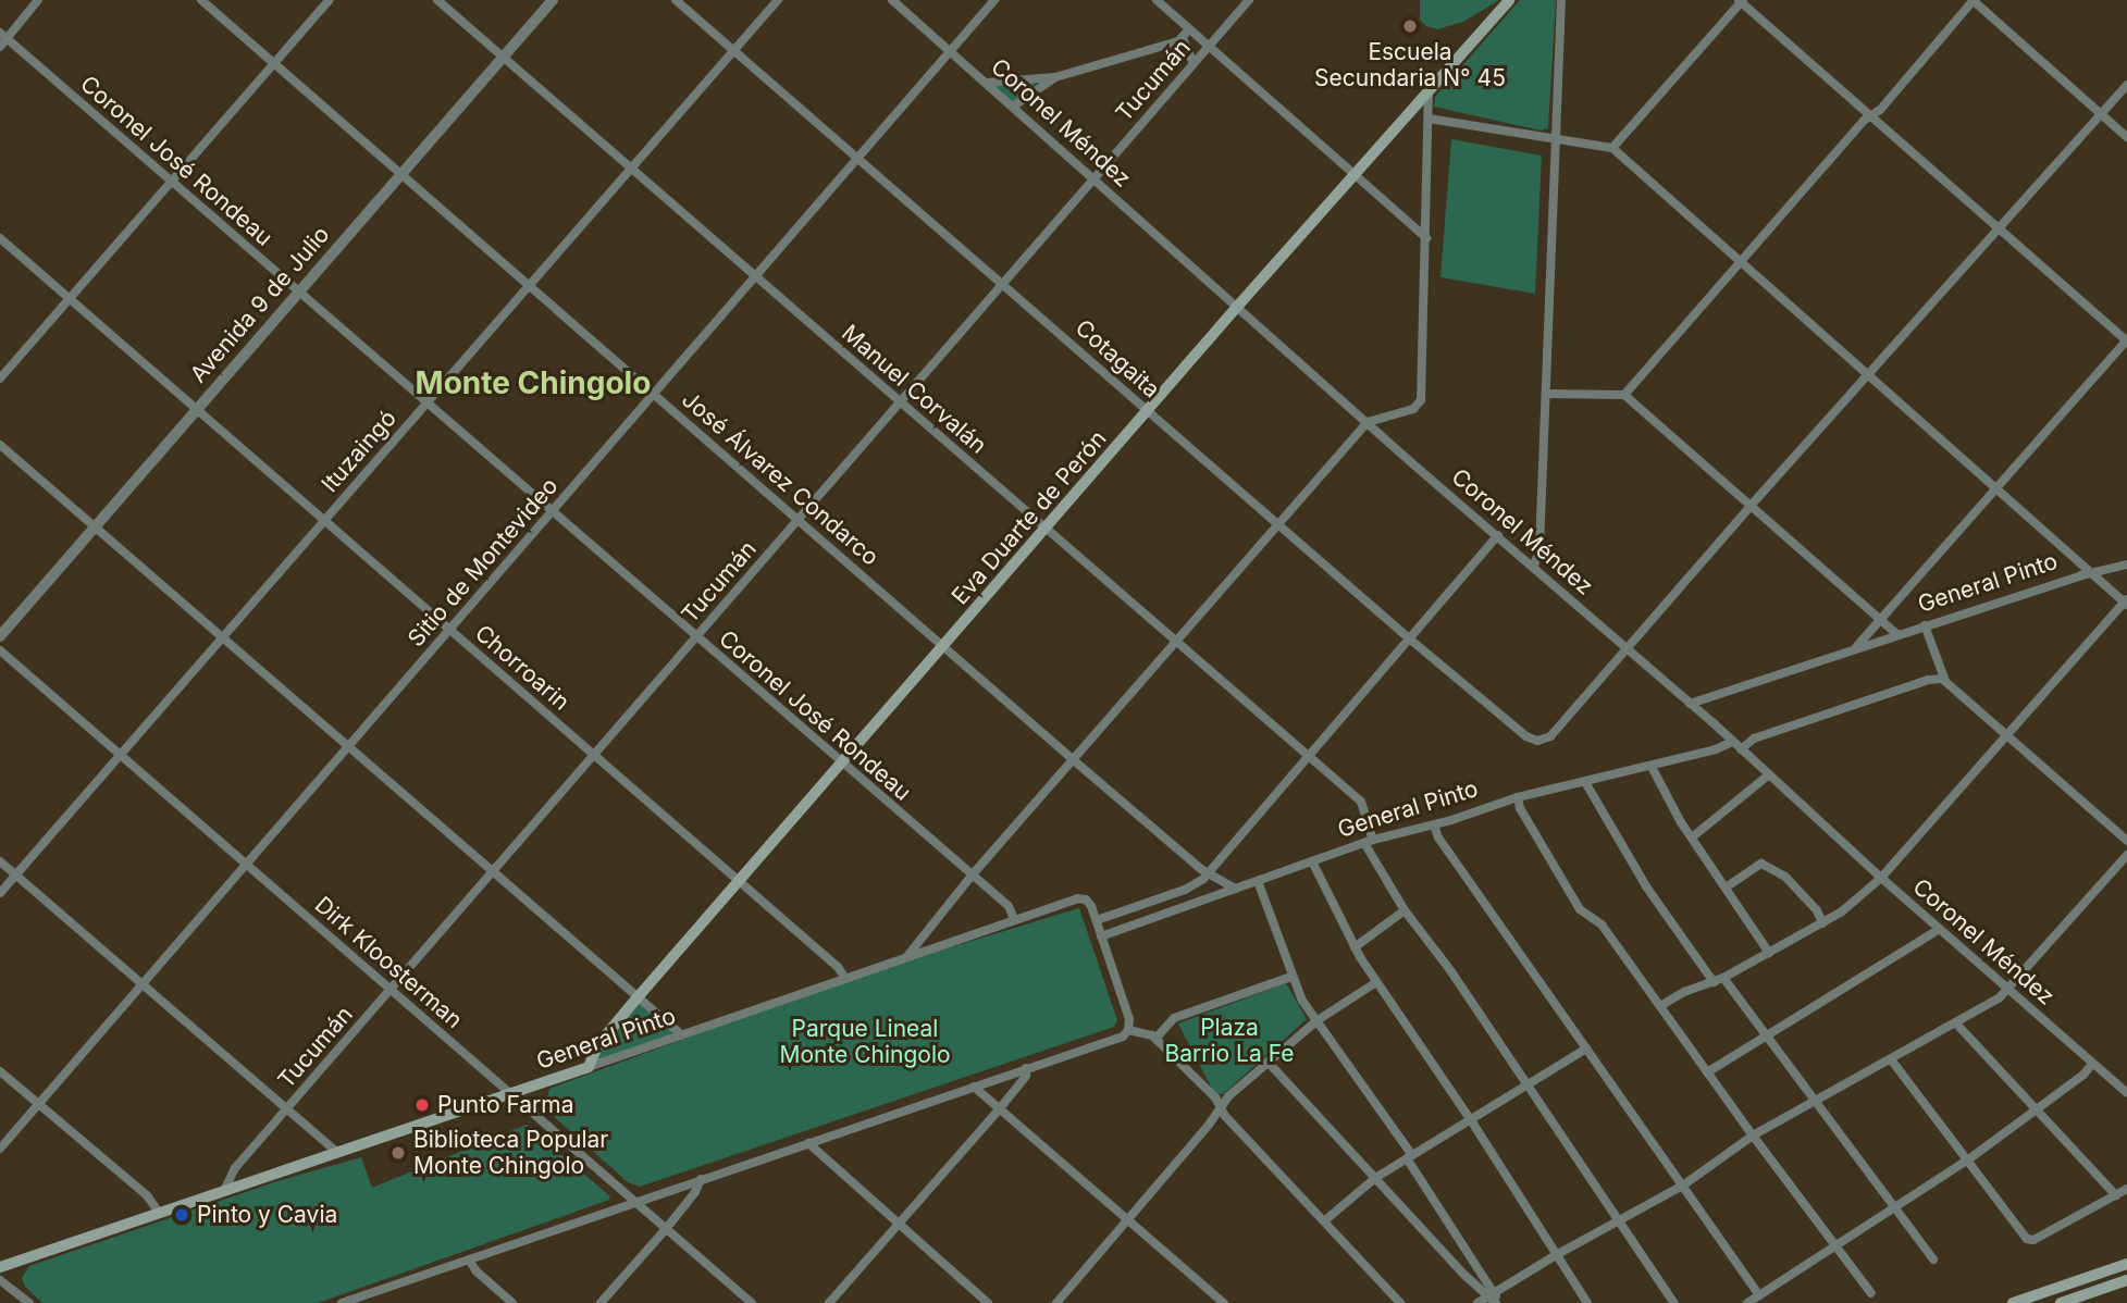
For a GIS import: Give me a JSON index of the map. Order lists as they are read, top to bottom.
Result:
{
  "streets": {
    "main road": ["Eva Duarte de Perón", "General Pinto"],
    "street": [
      "Tucumán",
      "Coronel Méndez",
      "Coronel José Rondeau",
      "Avenida 9 de Julio",
      "Cotagaita",
      "Manuel Corvalán",
      "Ituzaingó",
      "José Álvarez Condarco",
      "Sitio de Montevideo",
      "Chorroarin",
      "Dirk Kloosterman"
    ]
  },
  "crossings": [
    ["Tucumán", "Coronel Méndez"],
    ["Tucumán", "Coronel José Rondeau"],
    ["Tucumán", "Cotagaita"],
    ["Tucumán", "Manuel Corvalán"],
    ["Tucumán", "José Álvarez Condarco"],
    ["Tucumán", "General Pinto"],
    ["Tucumán", "Chorroarin"],
    ["Tucumán", "Dirk Kloosterman"],
    ["Coronel Méndez", "Cotagaita"],
    ["Coronel Méndez", "Eva Duarte de Perón"],
    ["Coronel Méndez", "Sitio de Montevideo"],
    ["Coronel Méndez", "General Pinto"],
    ["Coronel José Rondeau", "Avenida 9 de Julio"],
    ["Coronel José Rondeau", "Ituzaingó"],
    ["Coronel José Rondeau", "Eva Duarte de Perón"],
    ["Coronel José Rondeau", "Sitio de Montevideo"],
    ["Coronel José Rondeau", "General Pinto"],
    ["Avenida 9 de Julio", "Manuel Corvalán"],
    ["Avenida 9 de Julio", "José Álvarez Condarco"],
    ["Avenida 9 de Julio", "Chorroarin"],
    ["Cotagaita", "Ituzaingó"],
    ["Cotagaita", "Eva Duarte de Perón"],
    ["Cotagaita", "Sitio de Montevideo"],
    ["Manuel Corvalán", "Ituzaingó"],
    ["Manuel Corvalán", "Eva Duarte de Perón"],
    ["Manuel Corvalán", "Sitio de Montevideo"],
    ["Manuel Corvalán", "General Pinto"],
    ["Ituzaingó", "José Álvarez Condarco"],
    ["Ituzaingó", "Chorroarin"],
    ["Ituzaingó", "Dirk Kloosterman"],
    ["José Álvarez Condarco", "Eva Duarte de Perón"],
    ["José Álvarez Condarco", "Sitio de Montevideo"],
    ["José Álvarez Condarco", "General Pinto"],
    ["Eva Duarte de Perón", "General Pinto"],
    ["Eva Duarte de Perón", "Chorroarin"],
    ["Sitio de Montevideo", "Chorroarin"],
    ["Sitio de Montevideo", "Dirk Kloosterman"],
    ["General Pinto", "Chorroarin"],
    ["General Pinto", "Dirk Kloosterman"]
  ],
  "districts": ["Monte Chingolo"],
  "parks": ["Plaza Barrio La Fe", "Parque Lineal Monte Chingolo"],
  "places": [
    "Escuela Secundaria N° 45",
    "Punto Farma",
    "Biblioteca Popular Monte Chingolo",
    "Pinto y Cavia"
  ]
}
